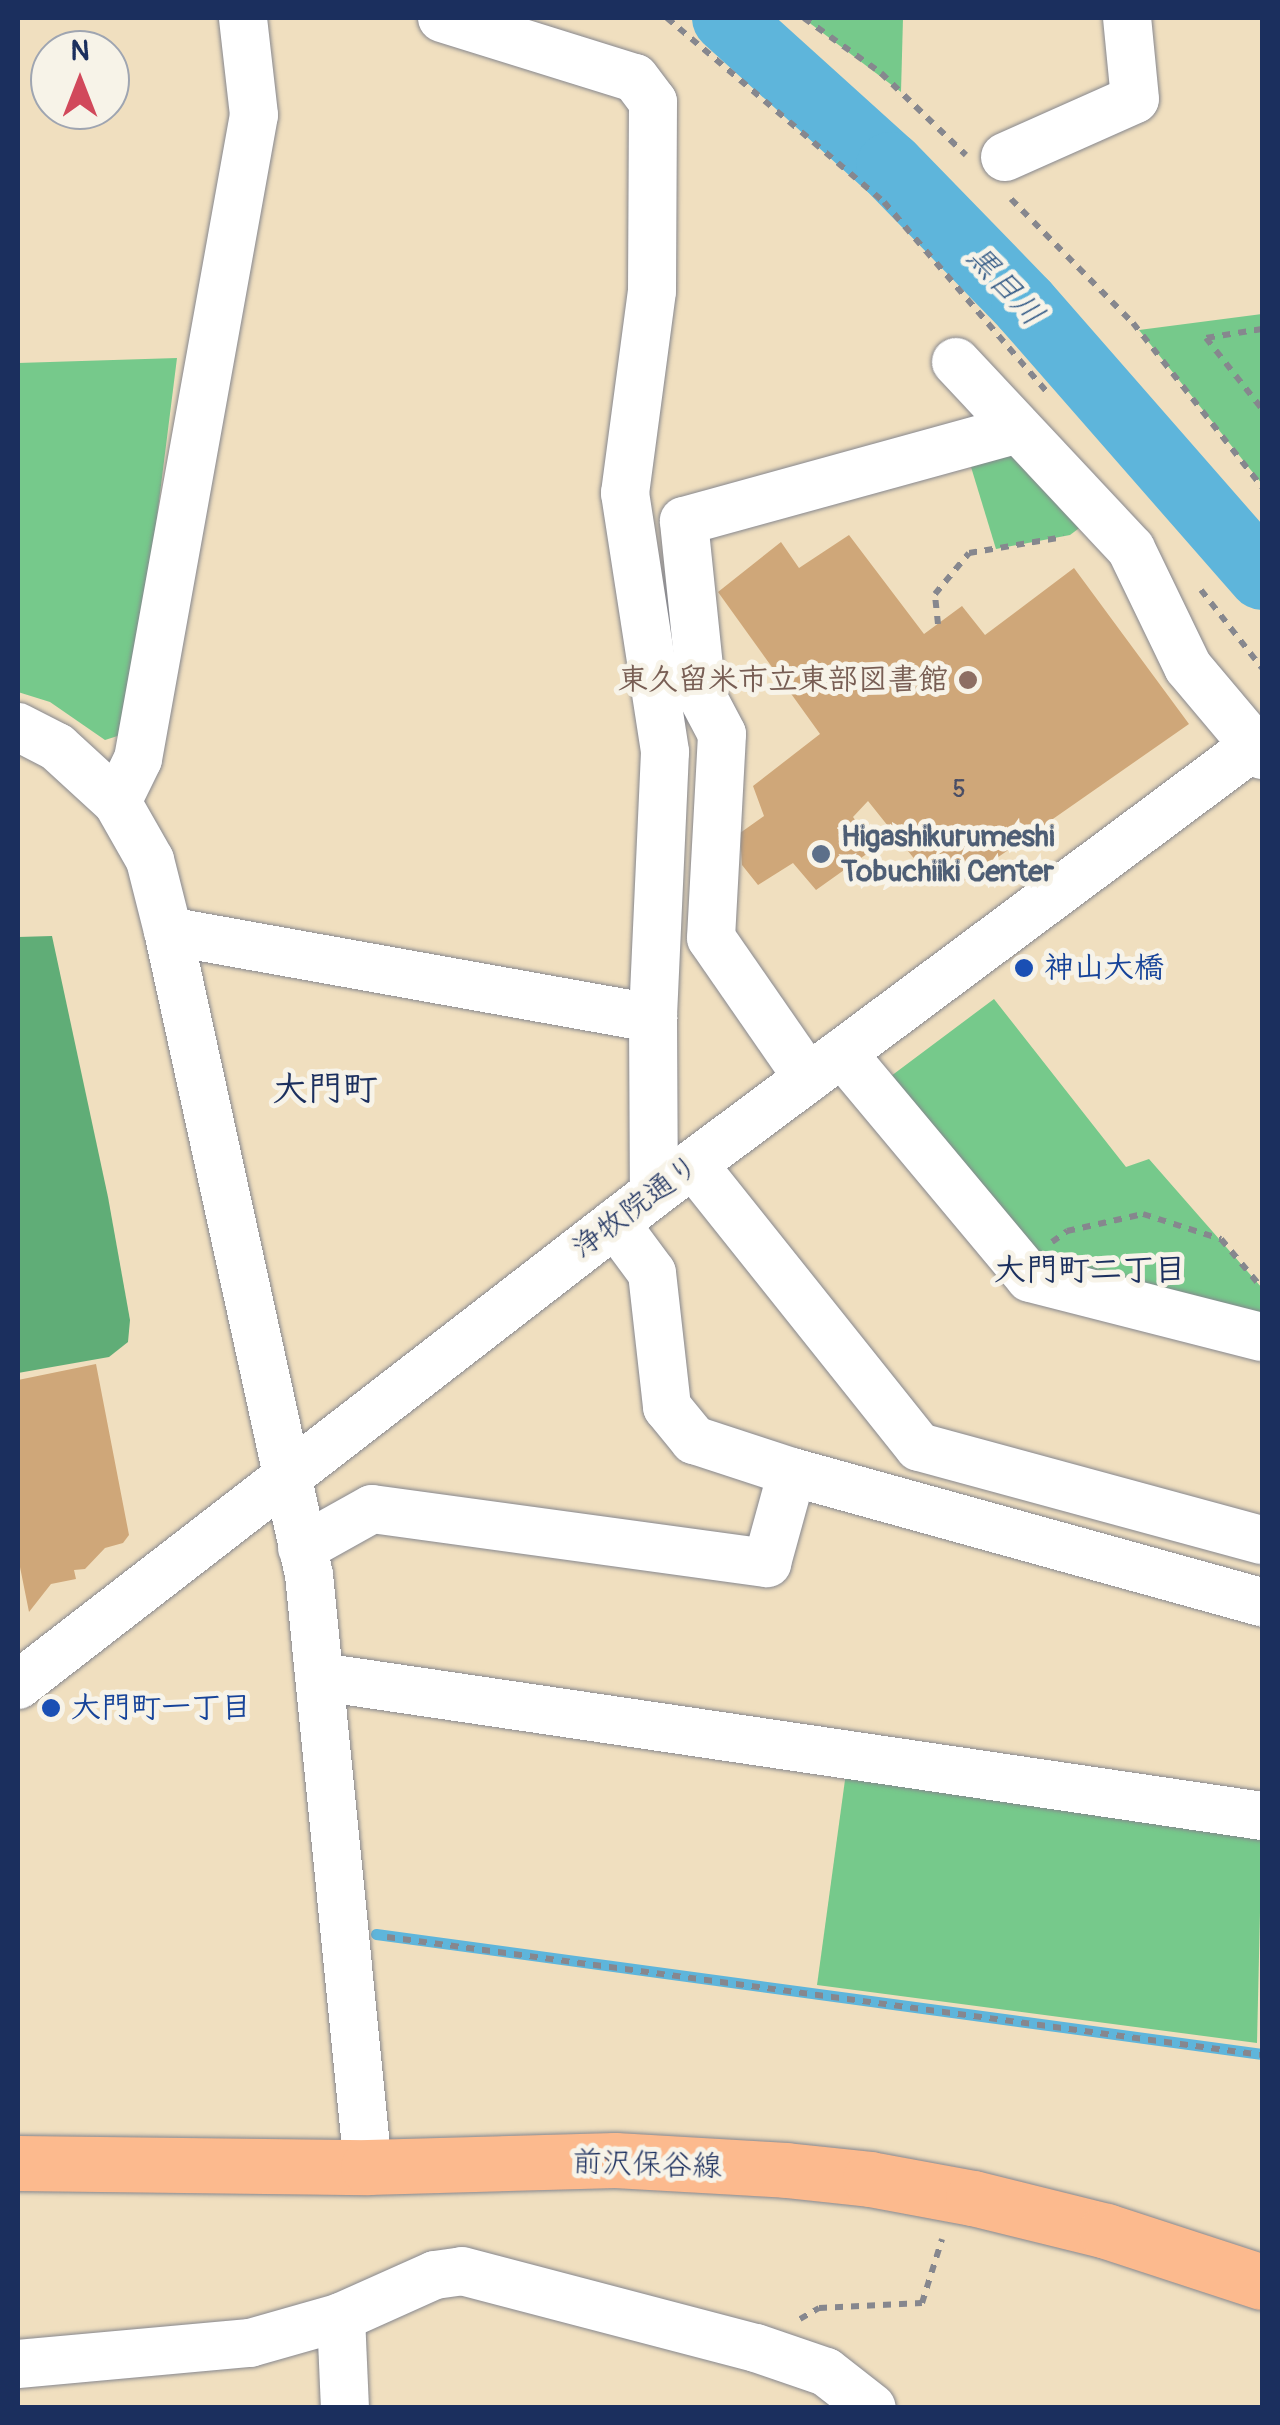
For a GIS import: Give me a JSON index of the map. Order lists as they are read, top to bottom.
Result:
{
  "streets": {
    "main road": ["前沢保谷線"],
    "street": ["浄牧院通り"]
  },
  "districts": ["大門町", "大門町二丁目"],
  "water": ["黒目川"],
  "places": [
    "東久留米市立東部図書館",
    "Higashikurumeshi Tobuchiiki Center",
    "神山大橋",
    "大門町一丁目"
  ],
  "house_numbers": ["5"],
  "north": "top"
}
